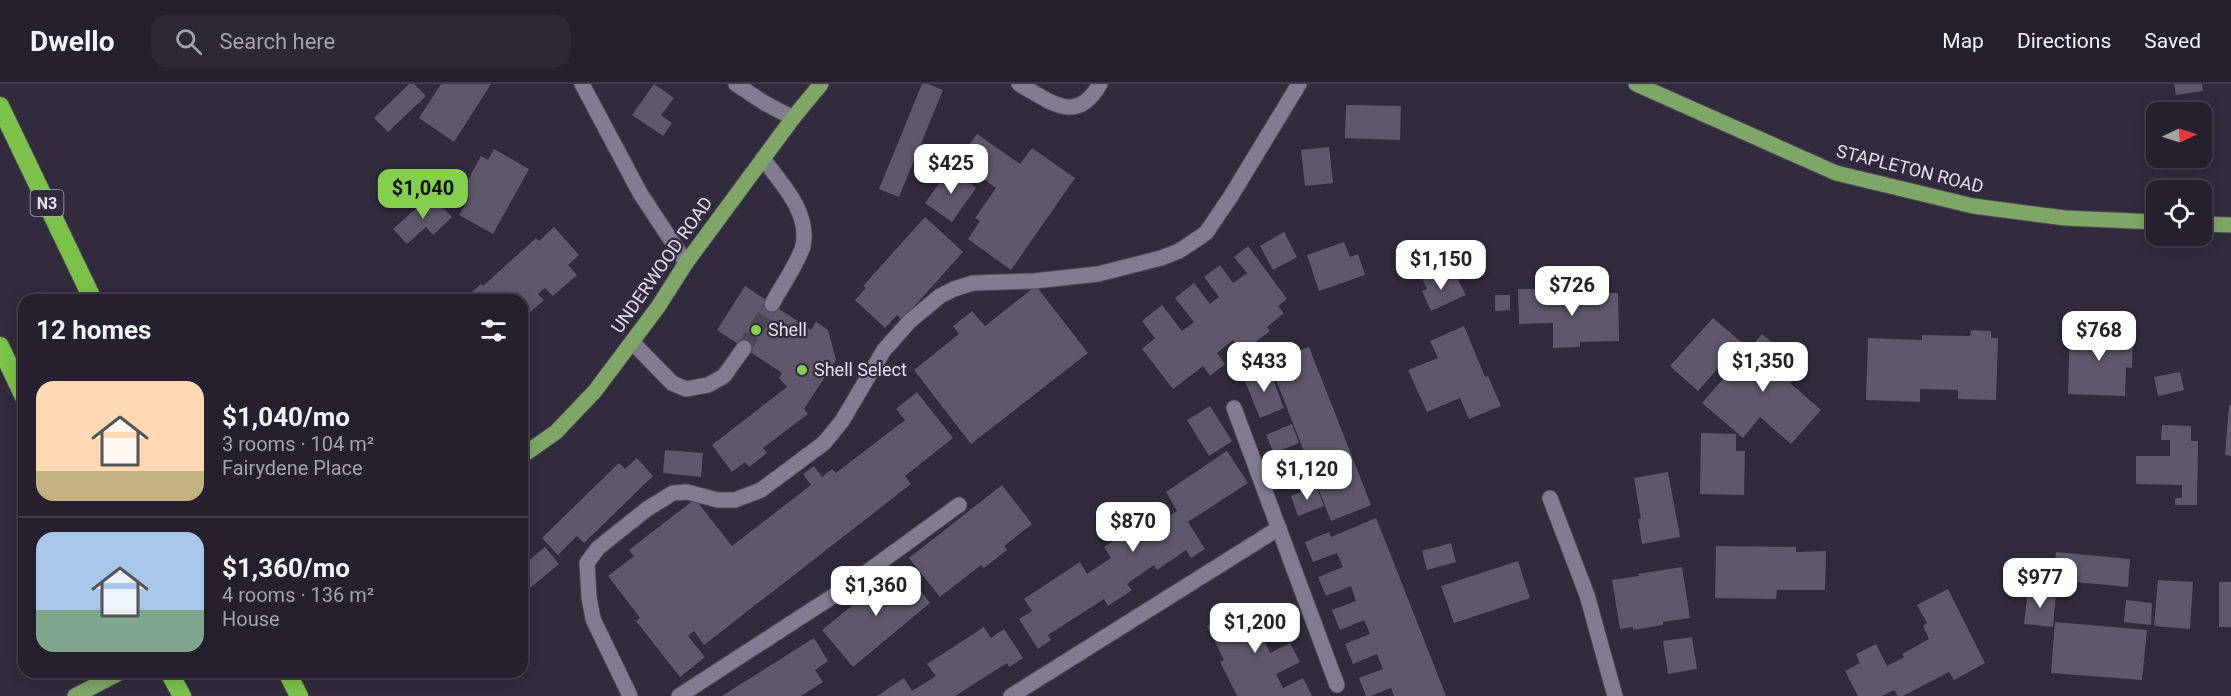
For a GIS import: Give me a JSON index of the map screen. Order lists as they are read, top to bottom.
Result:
{
  "streets": {
    "highway": ["N3"],
    "main road": ["STAPLETON ROAD", "UNDERWOOD ROAD"]
  },
  "places": ["Shell", "Shell Select"],
  "north": "right",
  "page": {
    "header": "Dwello",
    "search": "Search here",
    "nav": ["Map", "Directions", "Saved"],
    "price": [
      "$425",
      "$1,040",
      "$1,150",
      "$726",
      "$768",
      "$433",
      "$1,350",
      "$1,120",
      "$870",
      "$977",
      "$1,360",
      "$1,200"
    ],
    "heading": "12 homes",
    "list": [
      {
        "name": "$1,040/mo",
        "note": "3 rooms · 104 m² · Fairydene Place"
      },
      {
        "name": "$1,360/mo",
        "note": "4 rooms · 136 m² · House"
      }
    ]
  }
}
